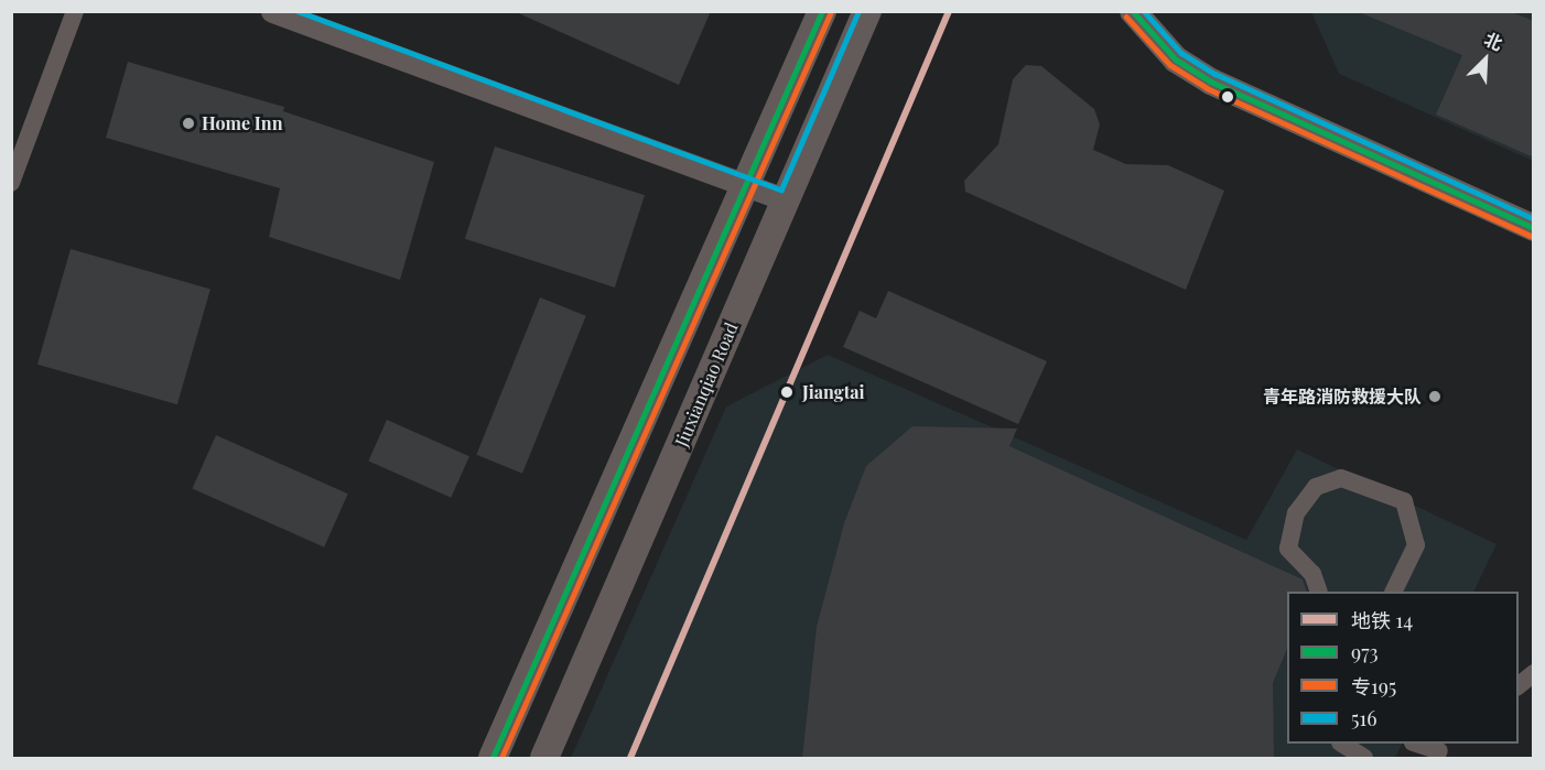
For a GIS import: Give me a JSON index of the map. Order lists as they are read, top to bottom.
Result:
{
  "streets": {
    "main road": ["Jiuxianqiao Road"]
  },
  "places": ["Home Inn", "Jiangtai", "青年路消防救援大队"],
  "lines": [
    "metro line 14",
    "transit line 973",
    "transit line 516",
    "transit line 专195"
  ],
  "legend": [
    "地铁 14",
    "973",
    "专195",
    "516"
  ],
  "north": "top right"
}
